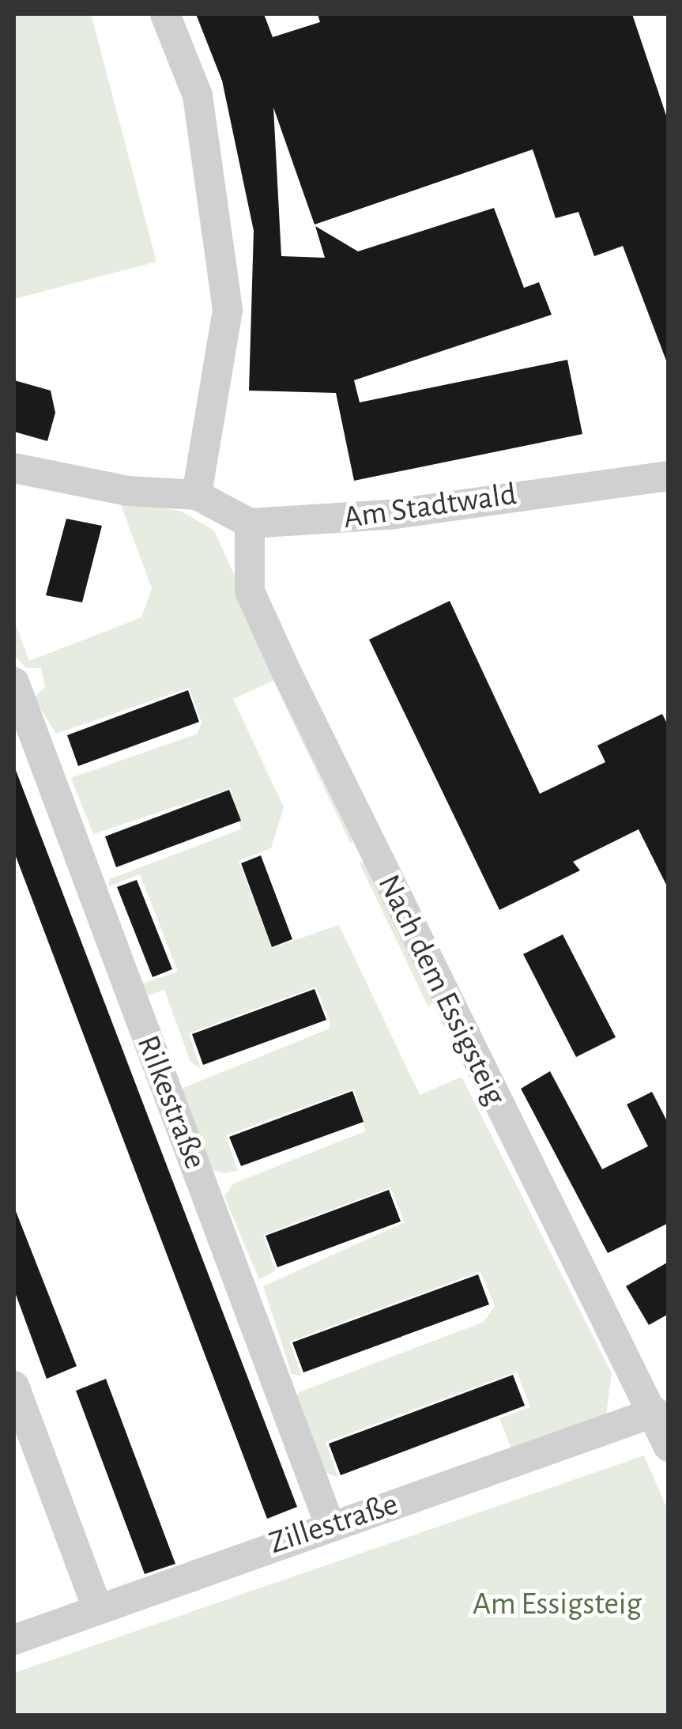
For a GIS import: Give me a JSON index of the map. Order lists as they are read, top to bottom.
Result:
{
  "streets": {
    "street": [
      "Am Stadtwald",
      "Nach dem Essigsteig",
      "Rilkestraße",
      "Zillestraße"
    ]
  },
  "crossings": [
    ["Am Stadtwald", "Nach dem Essigsteig"],
    ["Nach dem Essigsteig", "Zillestraße"],
    ["Rilkestraße", "Zillestraße"]
  ],
  "parks": ["Am Essigsteig"]
}
